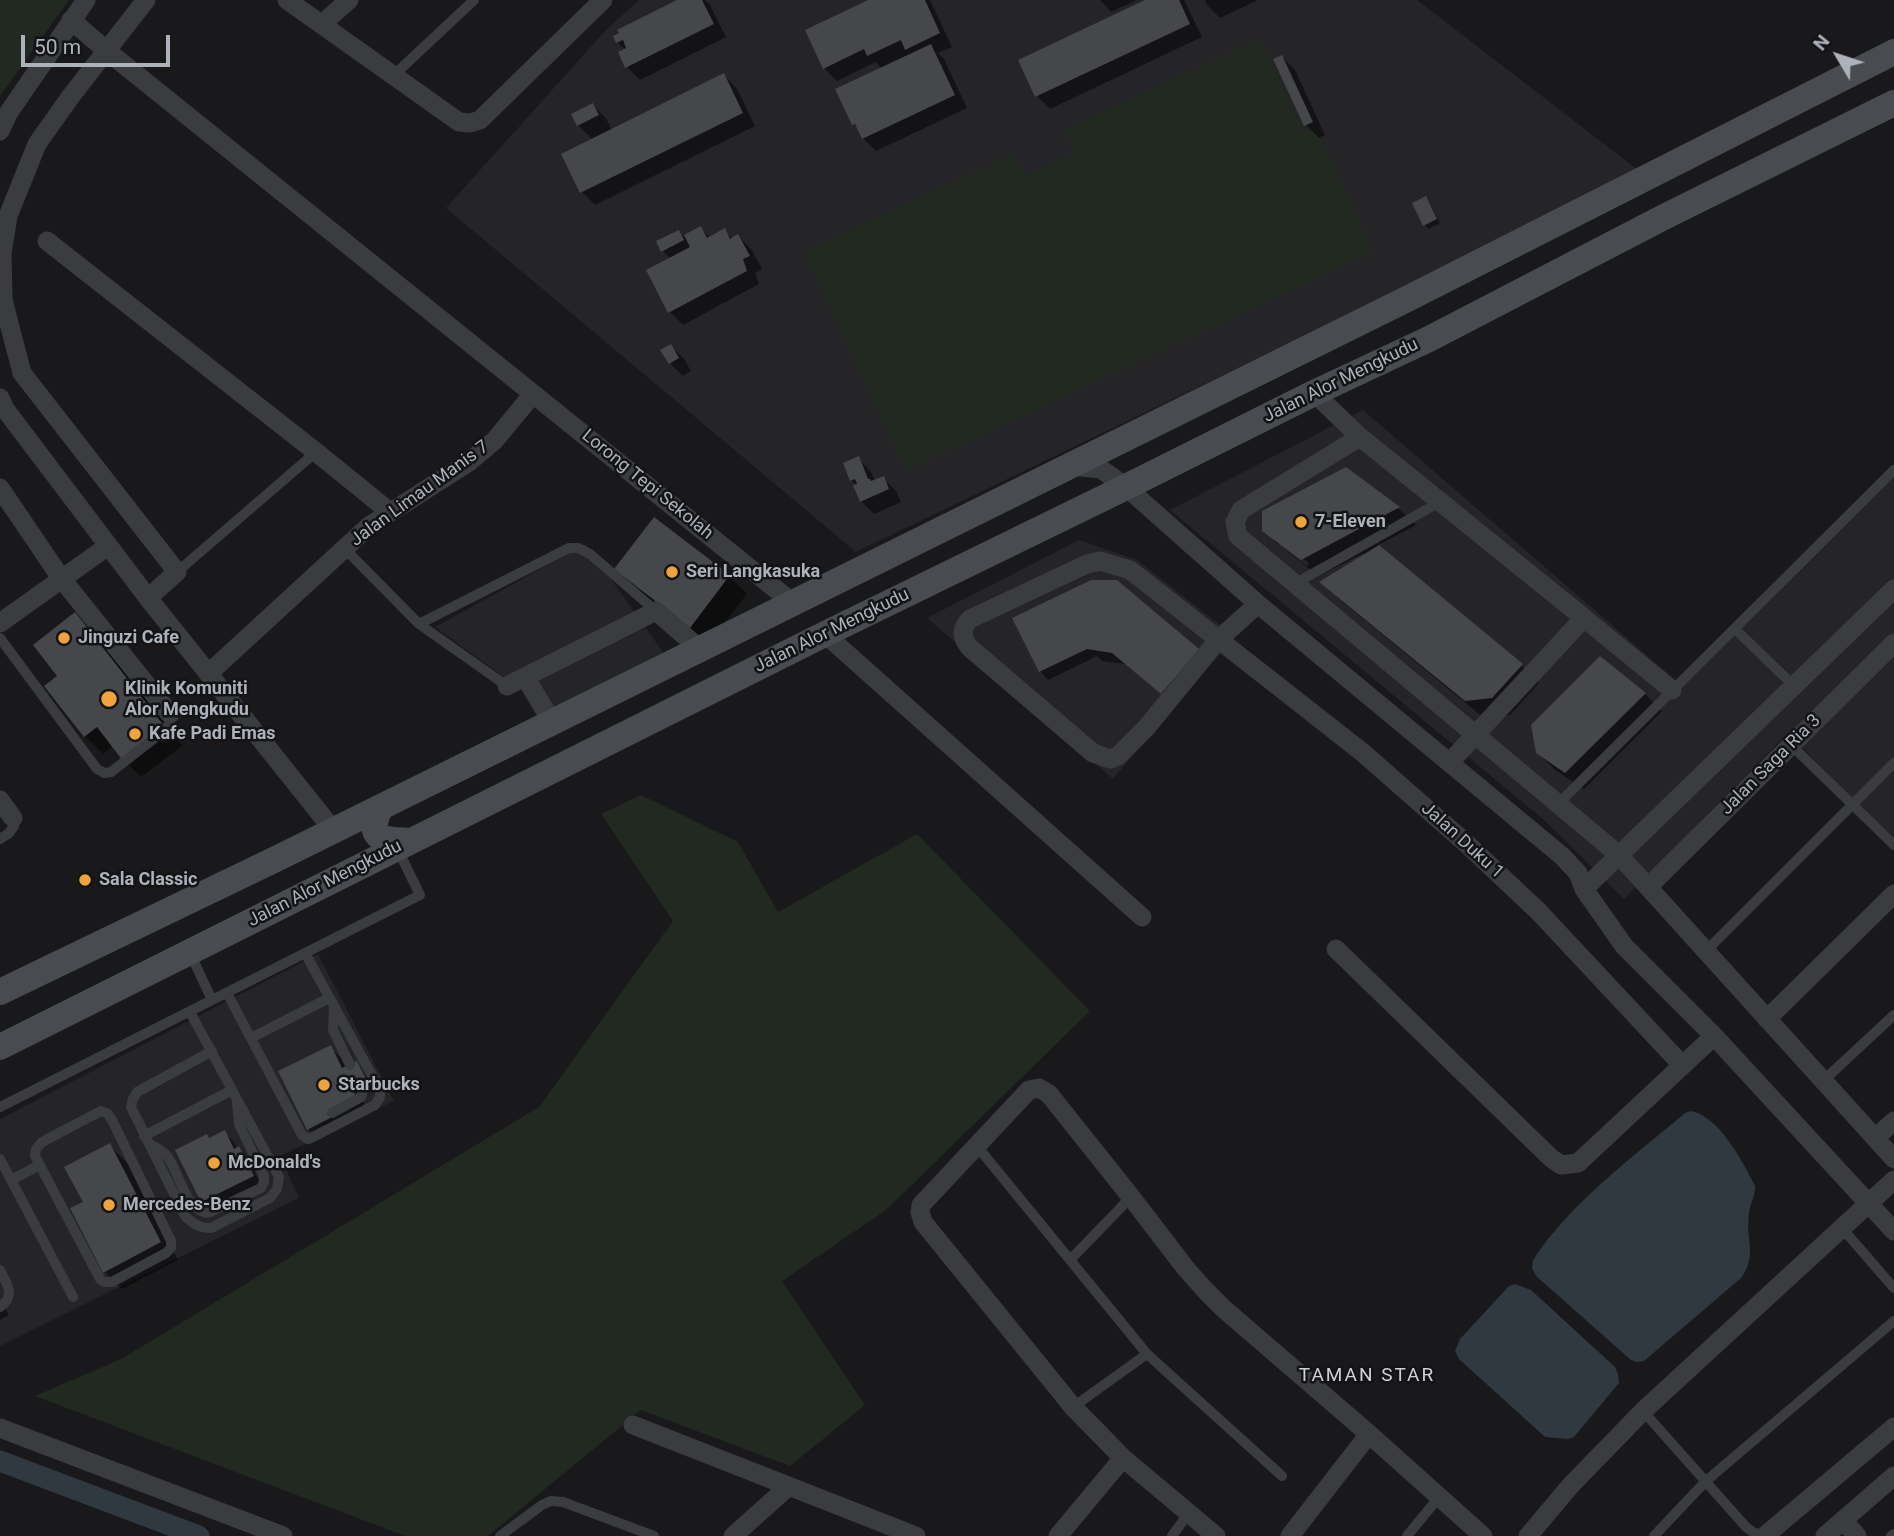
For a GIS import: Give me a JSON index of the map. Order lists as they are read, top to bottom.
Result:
{
  "streets": {
    "main road": ["Jalan Alor Mengkudu"],
    "street": [
      "Lorong Tepi Sekolah",
      "Jalan Limau Manis 7",
      "Jalan Saga Ria 3",
      "Jalan Duku 1"
    ]
  },
  "crossings": [
    ["Lorong Tepi Sekolah", "Jalan Limau Manis 7"]
  ],
  "districts": ["TAMAN STAR"],
  "places": [
    "7-Eleven",
    "Seri Langkasuka",
    "Jinguzi Cafe",
    "Klinik Komuniti Alor Mengkudu",
    "Kafe Padi Emas",
    "Sala Classic",
    "Starbucks",
    "McDonald's",
    "Mercedes-Benz"
  ],
  "scale_bar": "50 m",
  "north": "top left"
}
